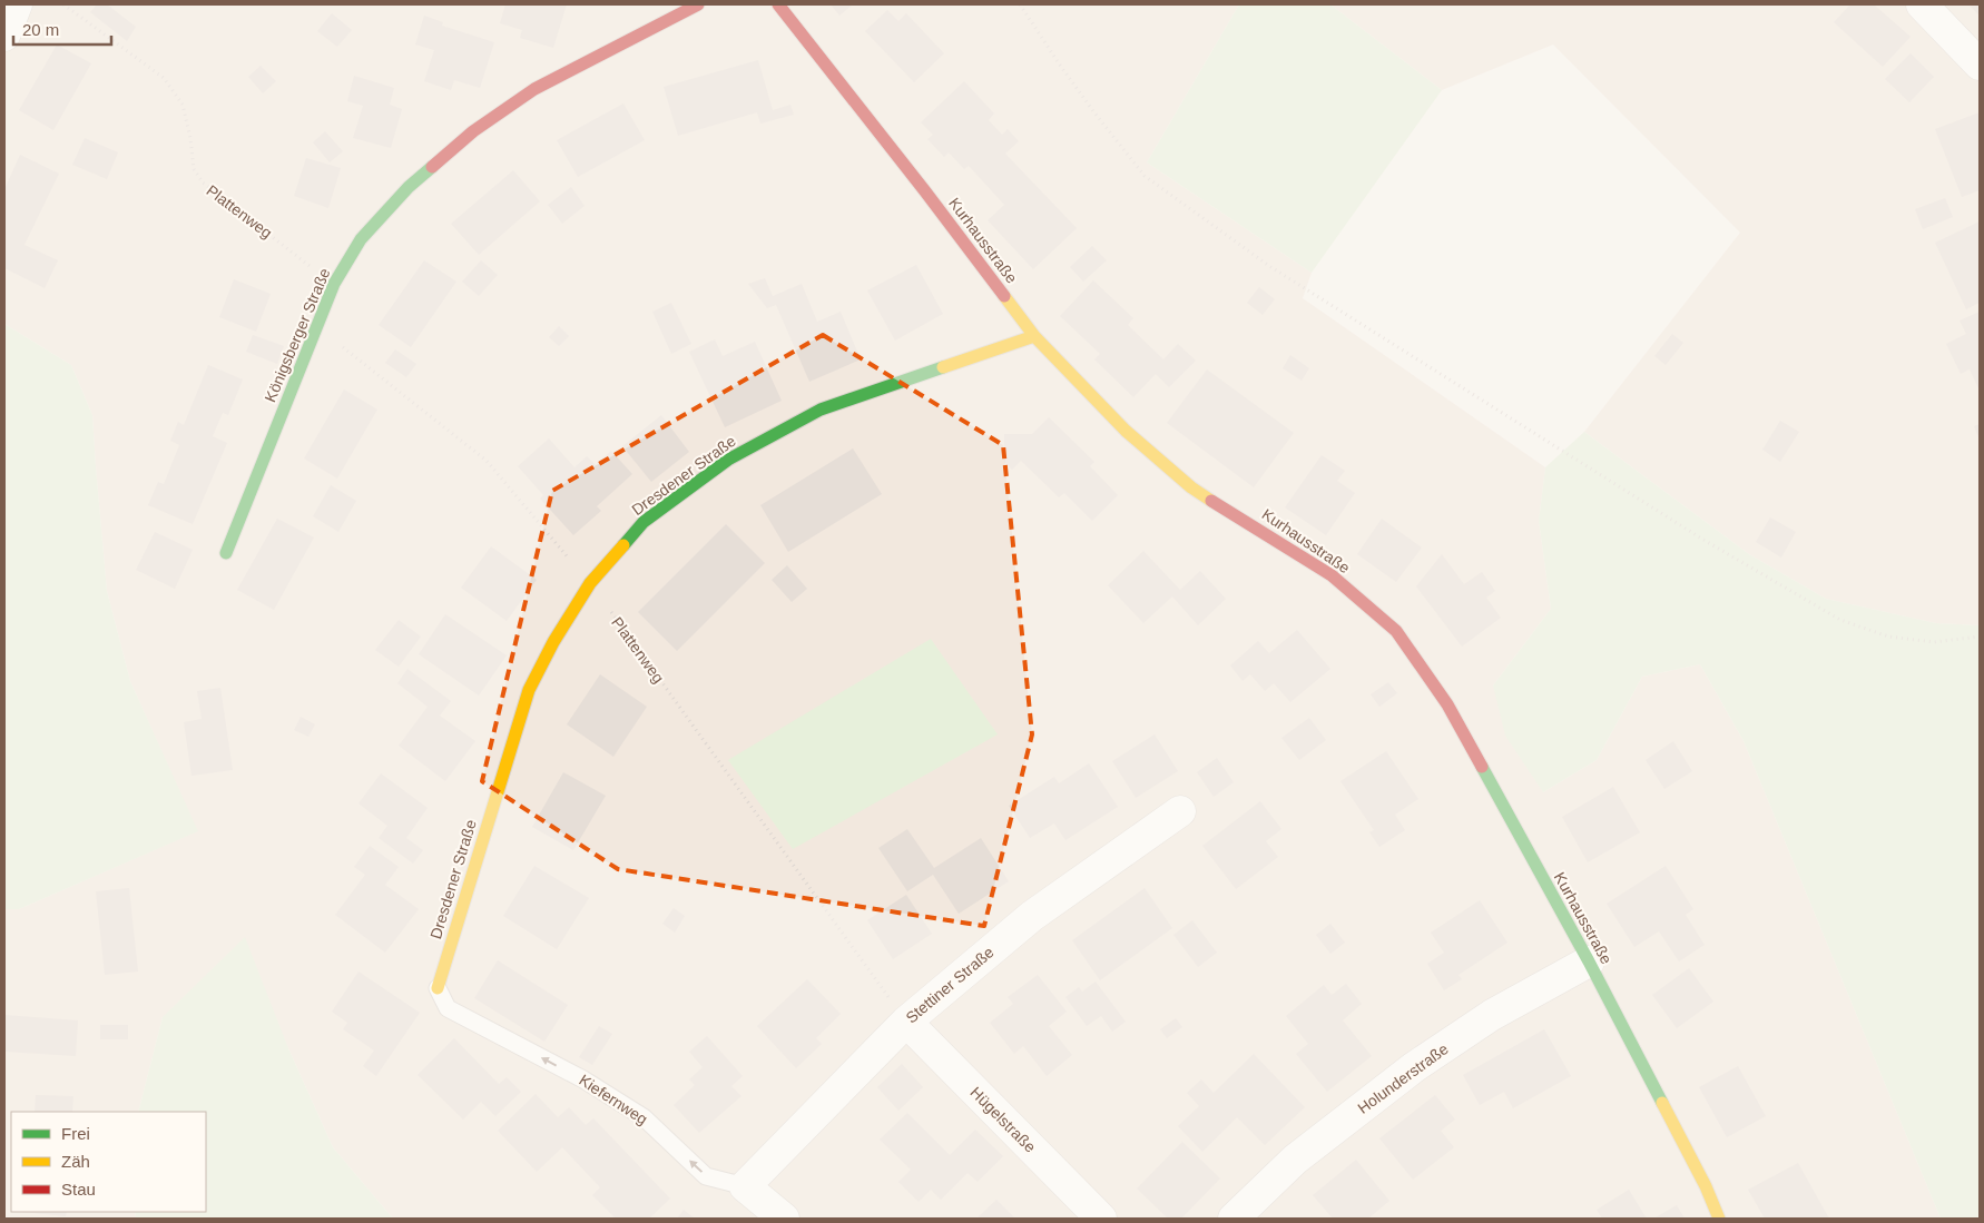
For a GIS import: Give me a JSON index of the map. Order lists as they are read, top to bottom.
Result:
{
  "streets": {
    "street": [
      "Kurhausstraße",
      "Königsberger Straße",
      "Dresdener Straße",
      "Stettiner Straße",
      "Holunderstraße",
      "Kiefernweg",
      "Hügelstraße"
    ],
    "path": ["Plattenweg"]
  },
  "crossings": [
    ["Plattenweg", "Königsberger Straße"],
    ["Plattenweg", "Dresdener Straße"],
    ["Plattenweg", "Stettiner Straße"],
    ["Plattenweg", "Hügelstraße"],
    ["Kurhausstraße", "Dresdener Straße"],
    ["Kurhausstraße", "Holunderstraße"],
    ["Dresdener Straße", "Kiefernweg"],
    ["Stettiner Straße", "Kiefernweg"],
    ["Stettiner Straße", "Hügelstraße"]
  ],
  "one_way": ["Kiefernweg"],
  "legend": ["Frei", "Zäh", "Stau"],
  "scale_bar": "20 m"
}
